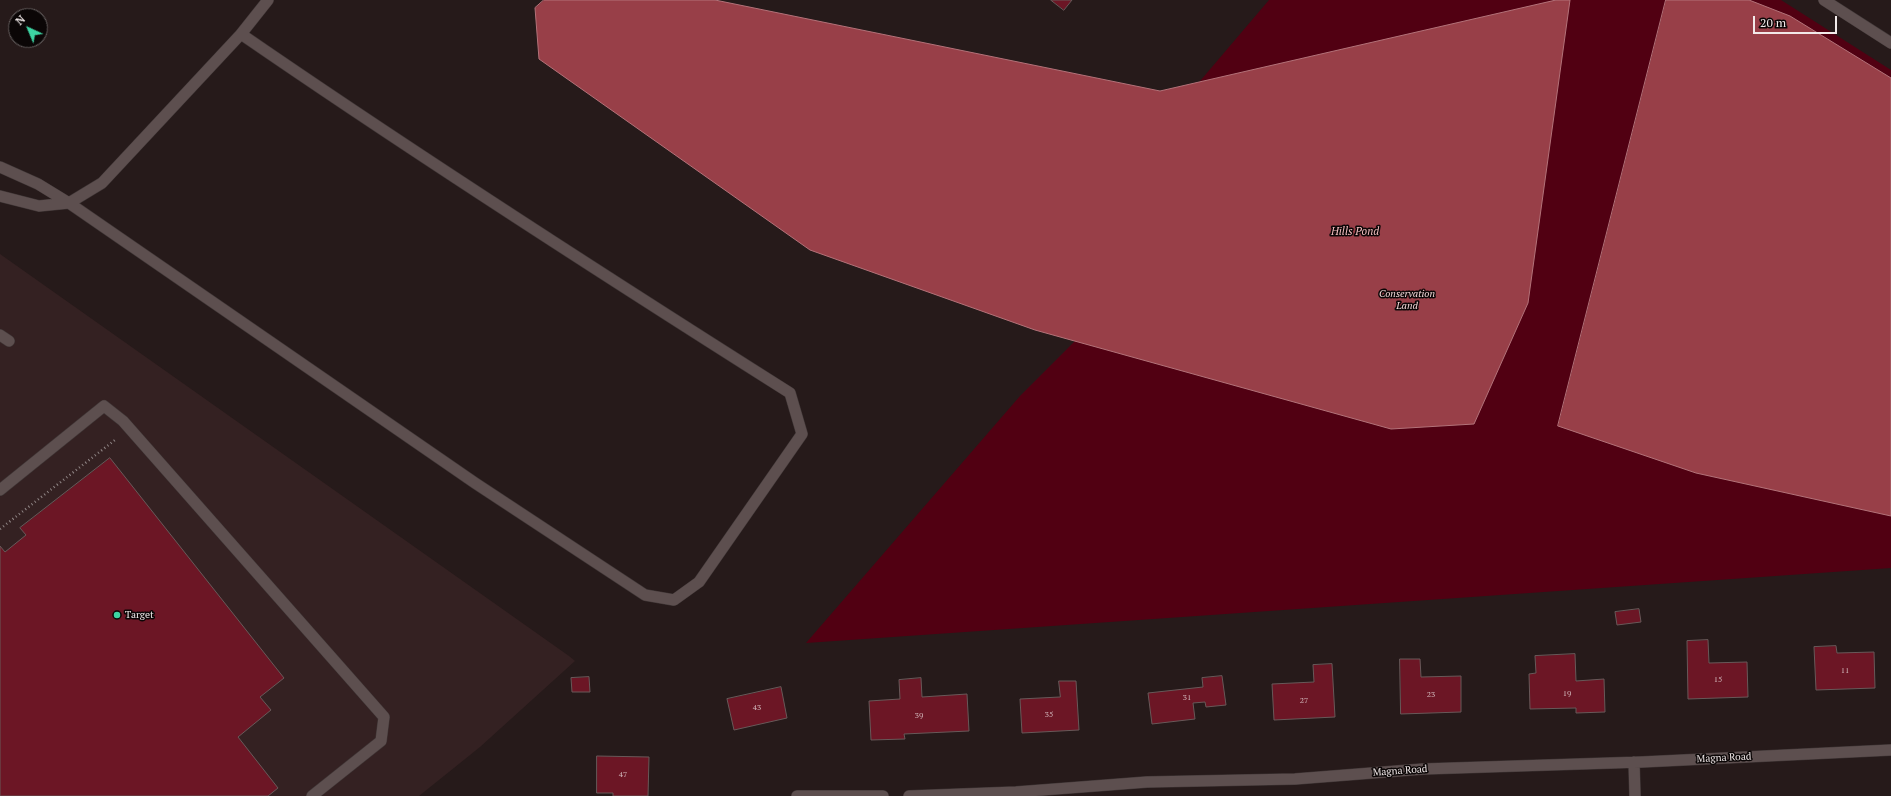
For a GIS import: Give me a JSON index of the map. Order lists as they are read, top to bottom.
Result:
{
  "streets": {
    "street": ["Magna Road"]
  },
  "water": ["Hills Pond"],
  "parks": ["Conservation Land"],
  "places": ["Target"],
  "house_numbers": [
    "11",
    "15",
    "19",
    "23",
    "31",
    "27",
    "43",
    "35",
    "39",
    "47"
  ],
  "scale_bar": "20 m",
  "north": "top left"
}
